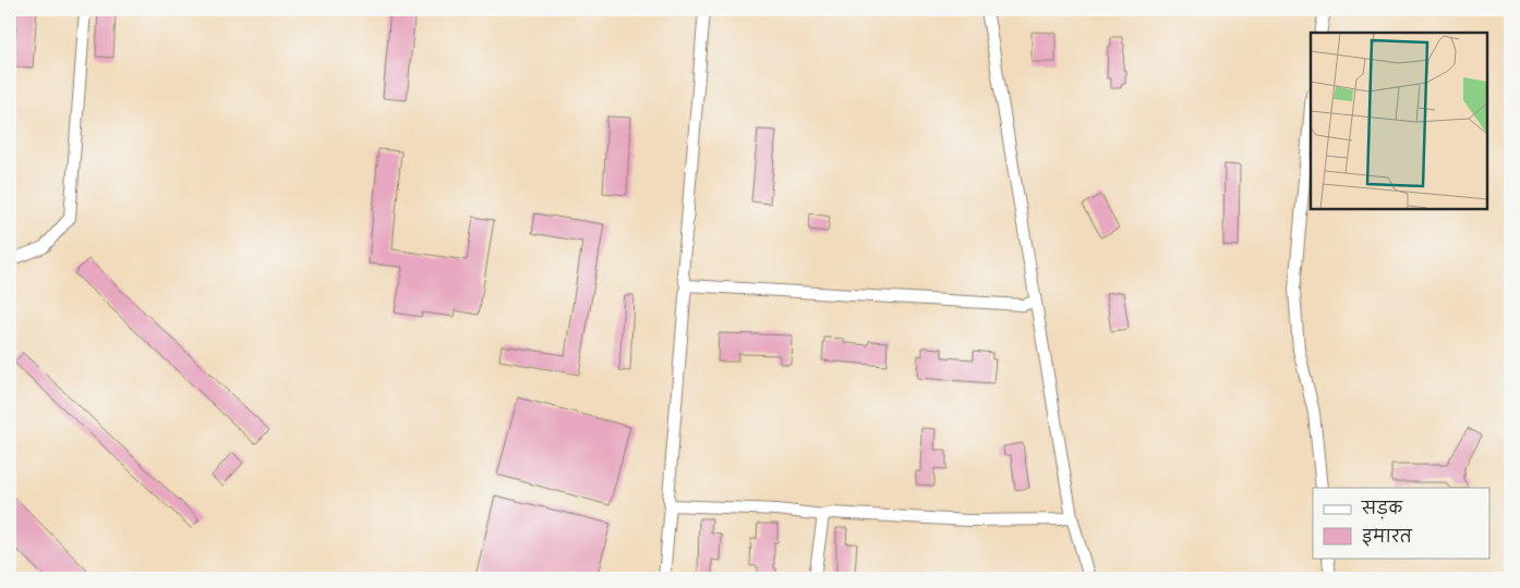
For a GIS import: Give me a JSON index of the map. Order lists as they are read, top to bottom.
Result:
{
  "legend": ["सड़क", "इमारत"]
}
